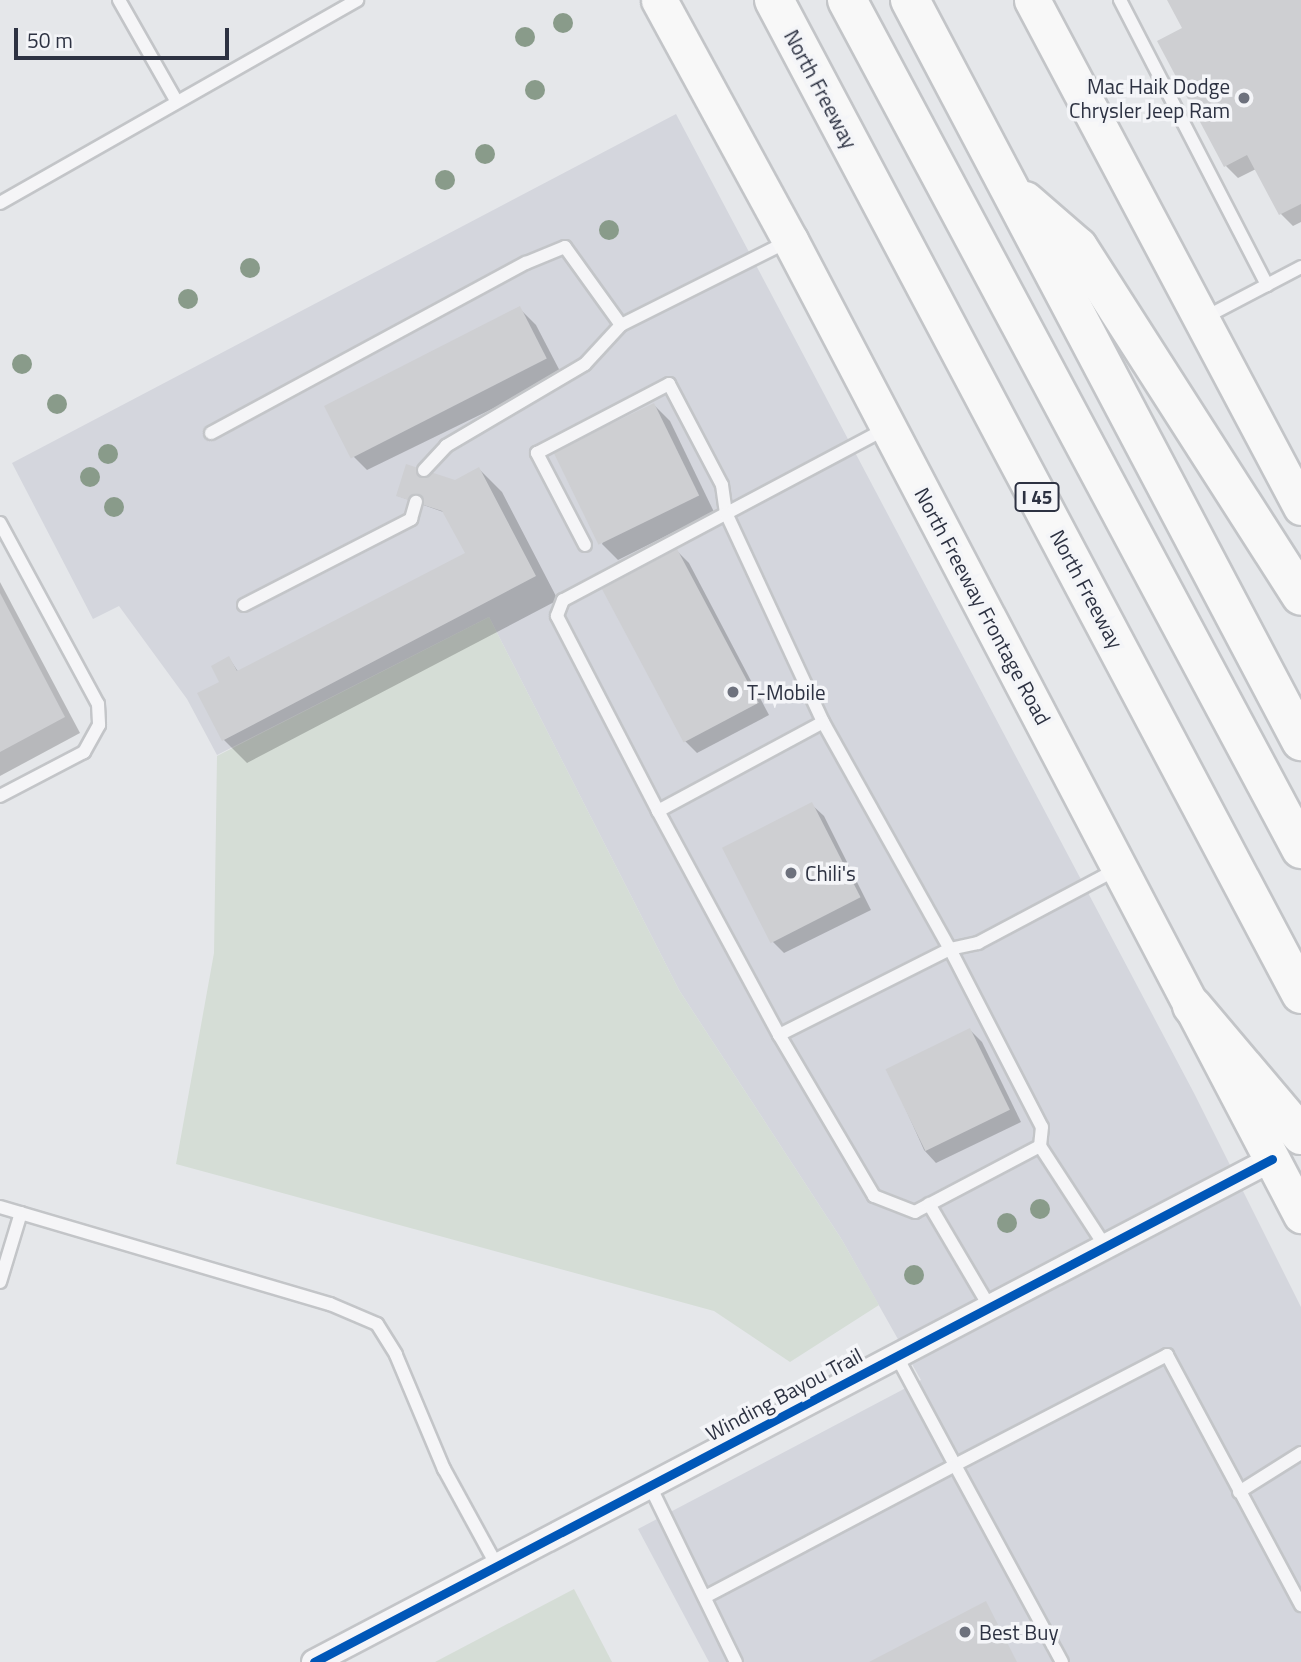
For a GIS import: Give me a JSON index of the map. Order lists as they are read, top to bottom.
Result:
{
  "streets": {
    "highway": ["North Freeway", "I 45"],
    "main road": ["North Freeway Frontage Road"],
    "street": ["Winding Bayou Trail"]
  },
  "crossings": [
    ["North Freeway Frontage Road", "Winding Bayou Trail"]
  ],
  "places": [
    "Mac Haik Dodge Chrysler Jeep Ram",
    "T-Mobile",
    "Chili's",
    "Best Buy"
  ],
  "scale_bar": "50 m"
}
